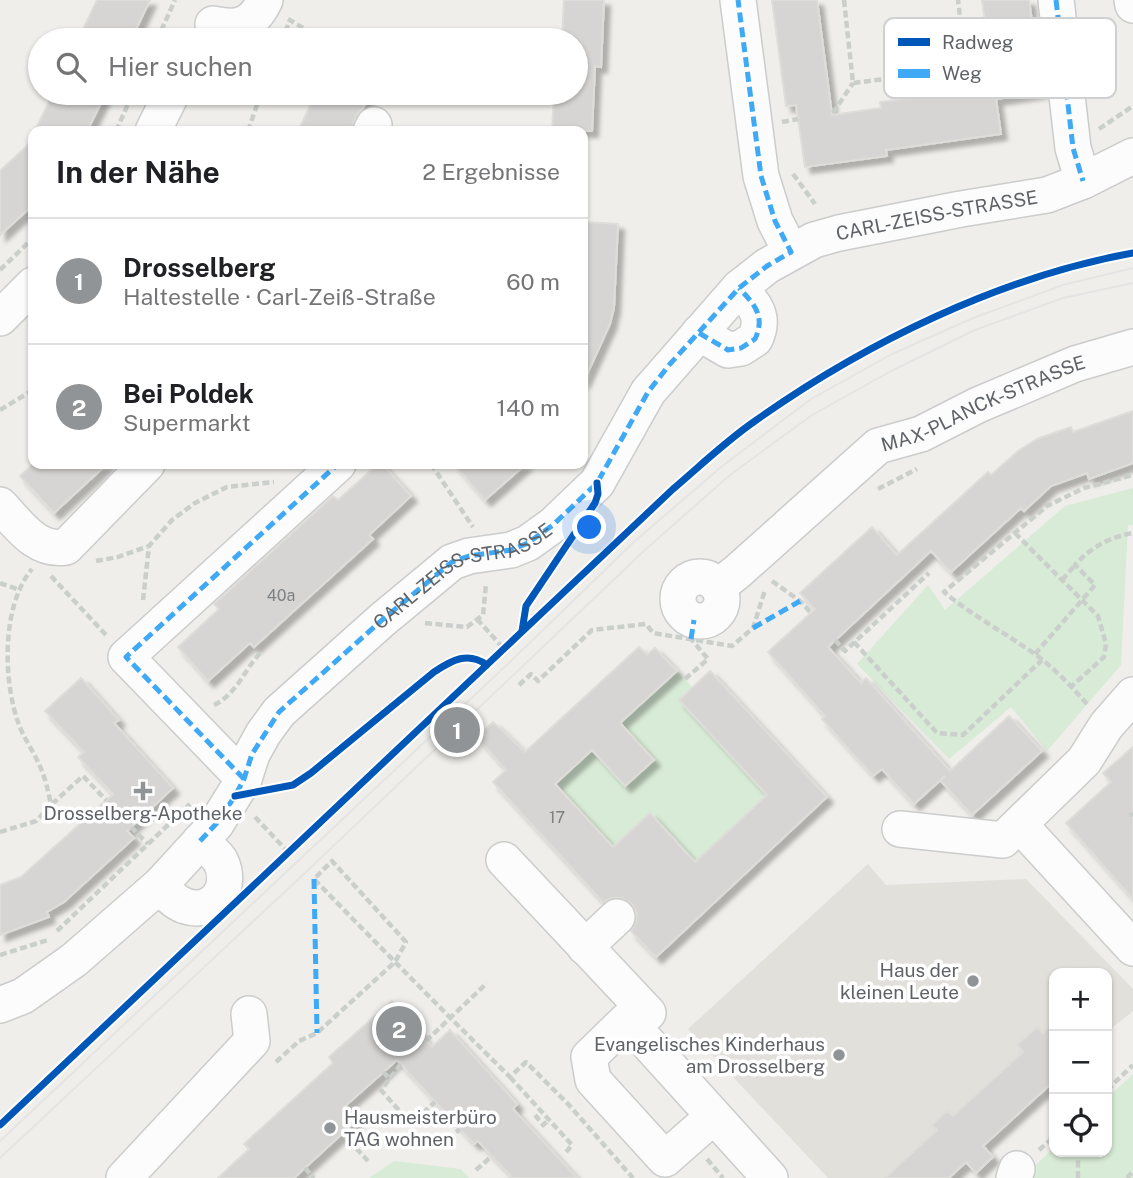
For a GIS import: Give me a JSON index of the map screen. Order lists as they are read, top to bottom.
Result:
{
  "streets": {
    "street": ["CARL-ZEISS-STRASSE", "MAX-PLANCK-STRASSE"]
  },
  "places": {
    "health": ["Drosselberg-Apotheke"],
    "other": ["Haus der kleinen Leute", "Evangelisches Kinderhaus am Drosselberg", "Hausmeisterbüro TAG wohnen"]
  },
  "house_numbers": ["40a", "17"],
  "legend": ["Radweg", "Weg"],
  "page": {
    "search": "Hier suchen",
    "heading": ["In der Nähe", "2 Ergebnisse"],
    "list": [
      {
        "mark": "1",
        "name": "Drosselberg",
        "note": "Haltestelle · Carl-Zeiß-Straße",
        "value": "60 m"
      },
      {
        "mark": "2",
        "name": "Bei Poldek",
        "note": "Supermarkt",
        "value": "140 m"
      }
    ],
    "pins": ["1", "2"],
    "map_buttons": ["+", "−"]
  }
}
